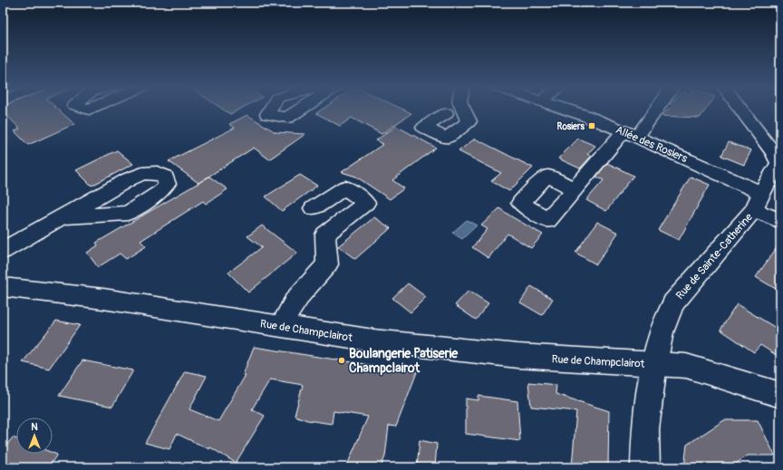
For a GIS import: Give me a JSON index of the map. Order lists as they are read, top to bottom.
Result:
{
  "streets": {
    "street": ["Allée des Rosiers", "Rue de Sainte-Catherine", "Rue de Champclairot"]
  },
  "crossings": [
    ["Allée des Rosiers", "Rue de Sainte-Catherine"],
    ["Rue de Sainte-Catherine", "Rue de Champclairot"]
  ],
  "places": {
    "transit": ["Rosiers"],
    "other": ["Boulangerie Patiserie Champclairot"]
  },
  "north": "top"
}
